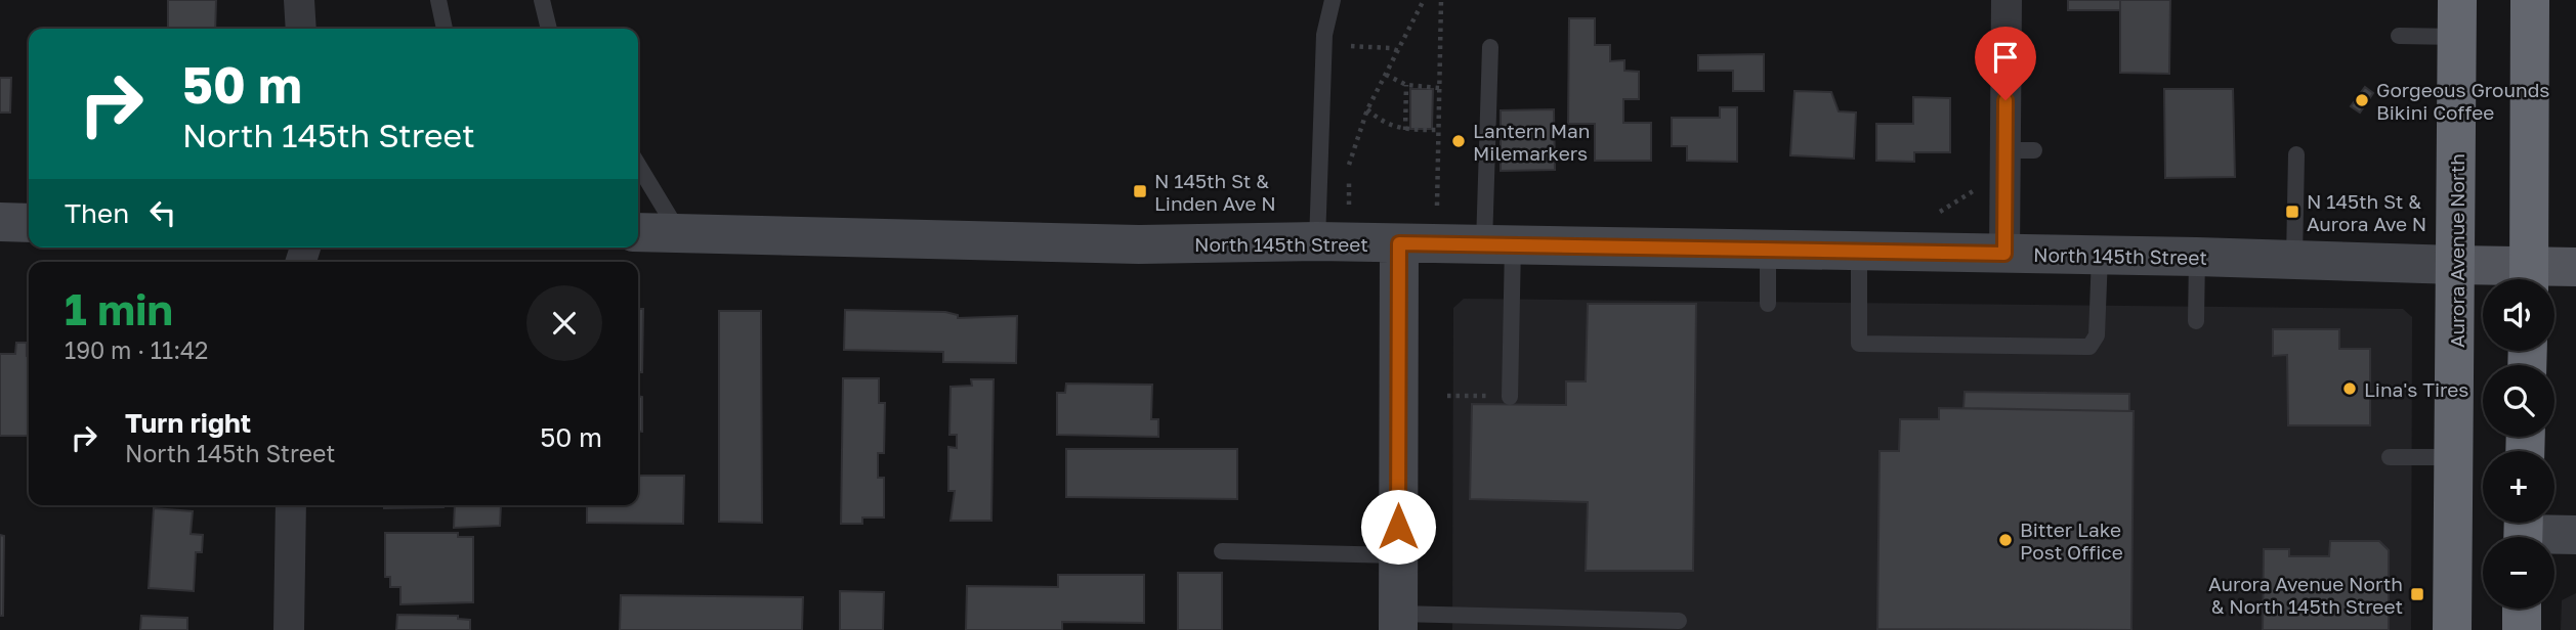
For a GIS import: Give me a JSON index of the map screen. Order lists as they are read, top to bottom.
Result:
{
  "streets": {
    "highway": ["Aurora Avenue North"],
    "main road": ["North 145th Street"]
  },
  "crossings": [
    ["North 145th Street", "Aurora Avenue North"]
  ],
  "places": {
    "other": [
      "Gorgeous Grounds Bikini Coffee",
      "Lantern Man Milemarkers",
      "Lina's Tires",
      "Bitter Lake Post Office"
    ],
    "transit": ["N 145th St & Linden Ave N", "N 145th St & Aurora Ave N", "Aurora Avenue North & North 145th Street"]
  },
  "page": {
    "turn": ["50 m", "North 145th Street"],
    "then": "Then",
    "heading": ["1 min", "190 m · 11:42"],
    "map_buttons": ["+", "−"],
    "list": [
      {
        "name": "Turn right",
        "note": "North 145th Street",
        "value": "50 m"
      }
    ]
  }
}
